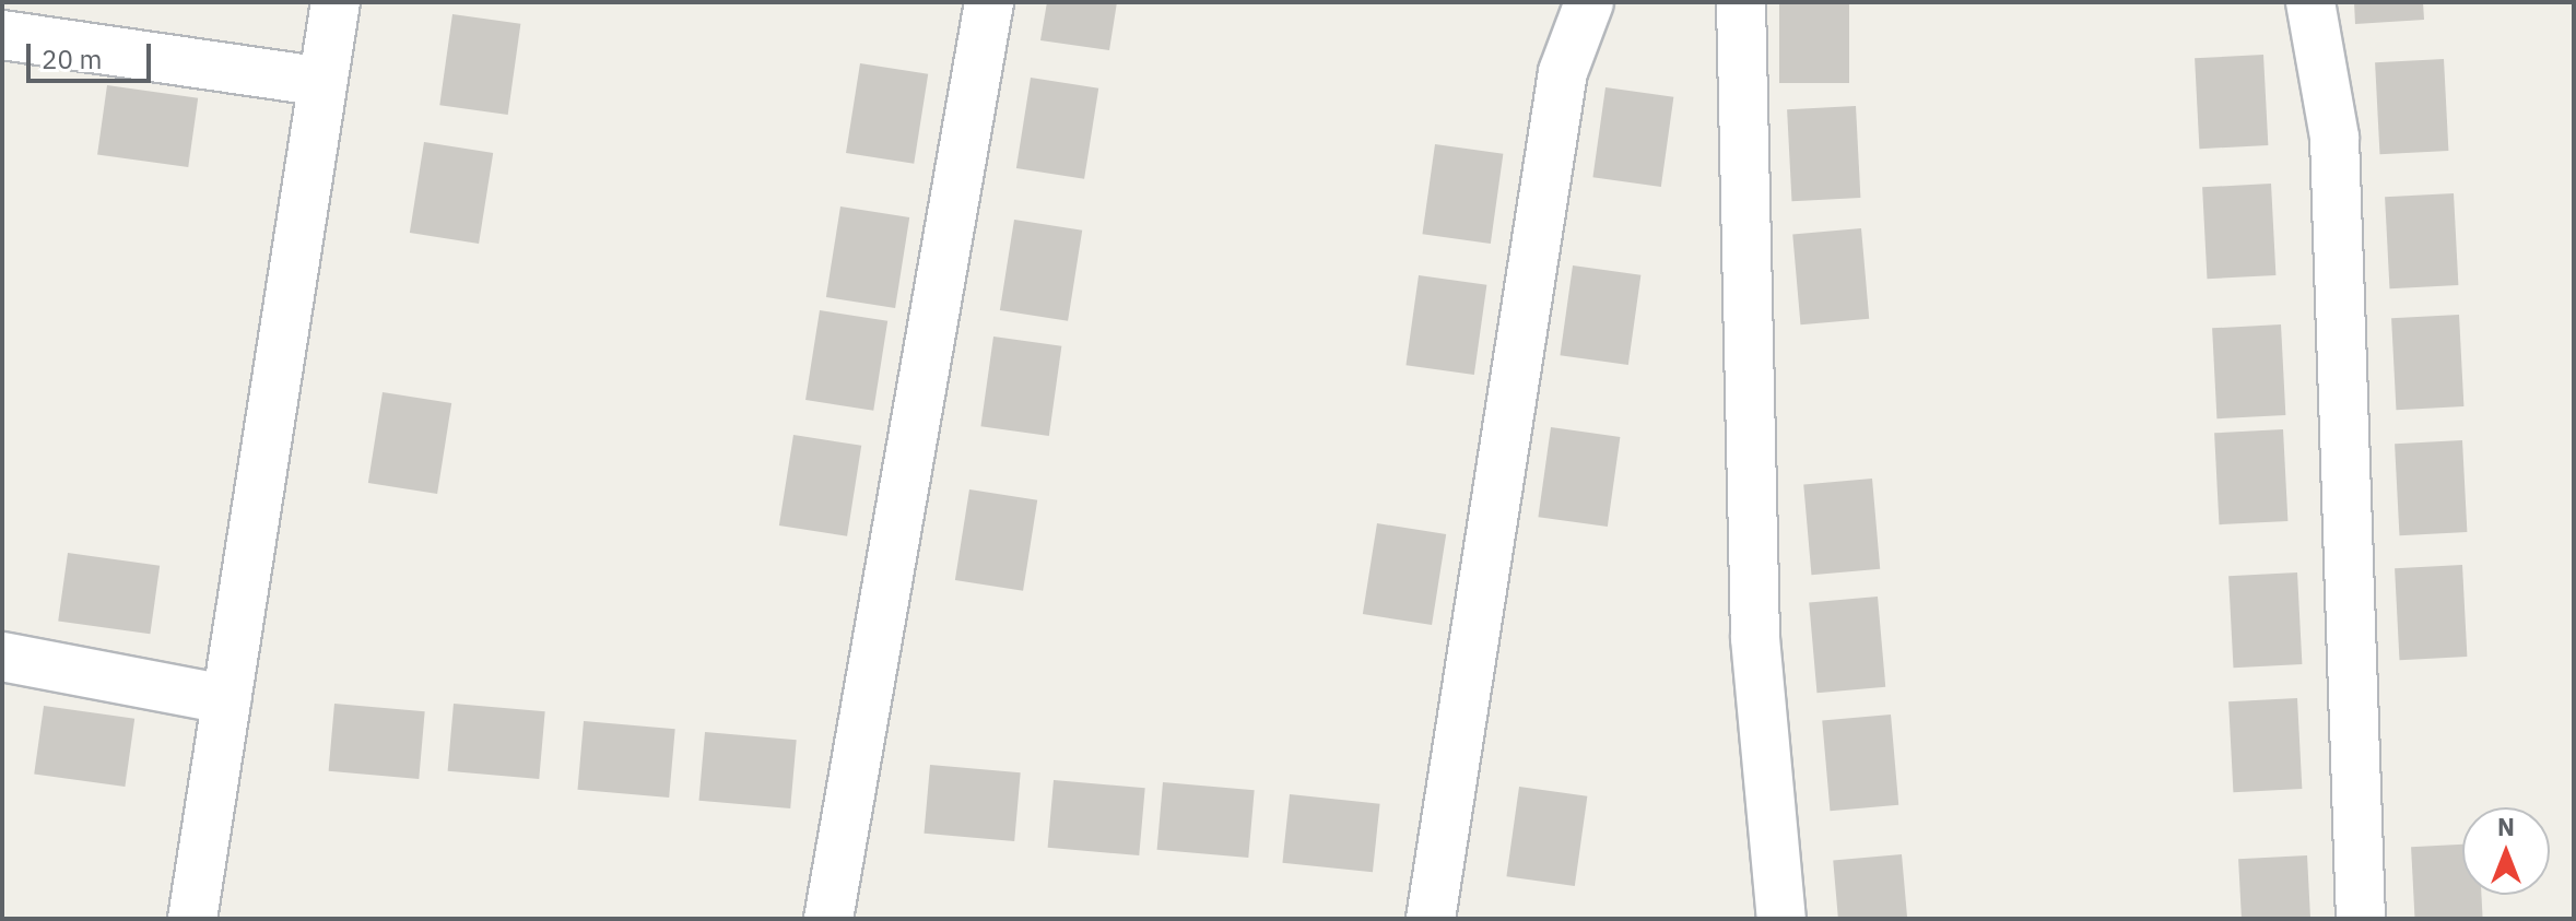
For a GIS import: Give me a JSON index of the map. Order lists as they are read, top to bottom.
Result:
{
  "scale_bar": "20 m",
  "north": "top"
}
